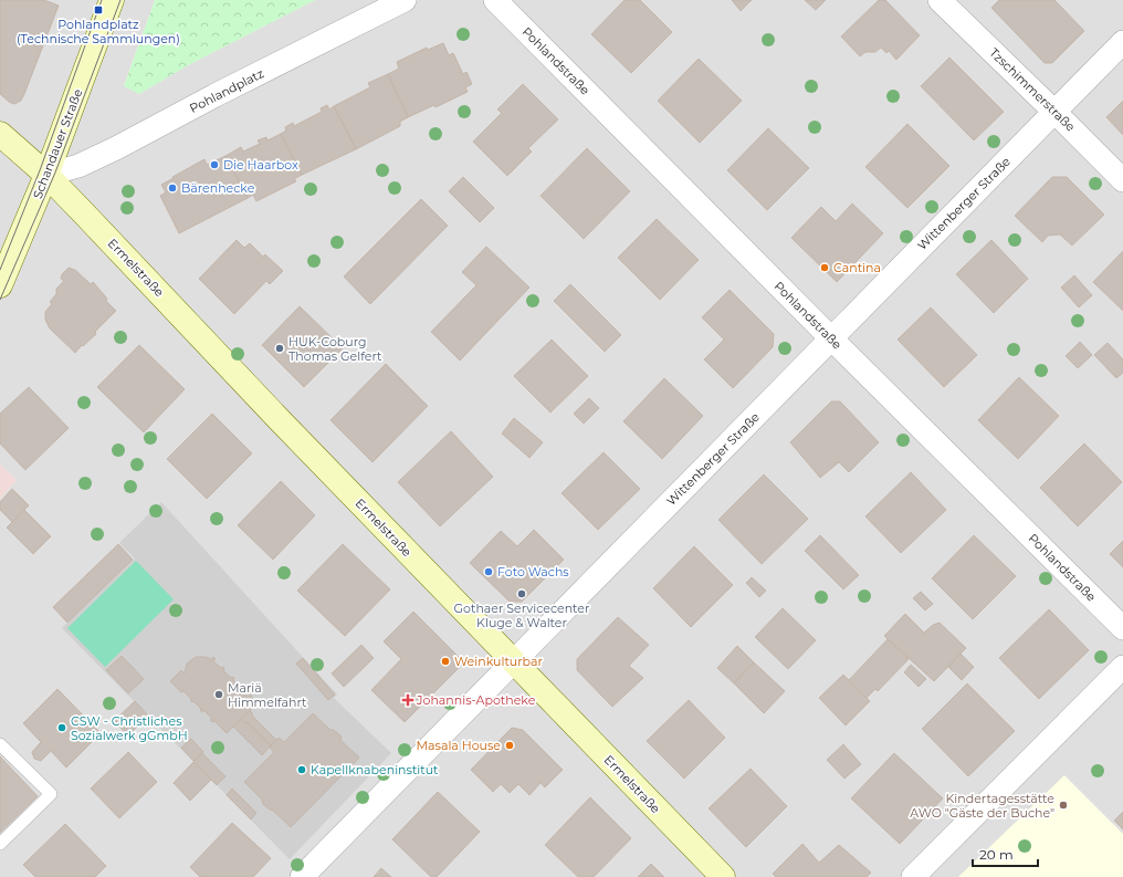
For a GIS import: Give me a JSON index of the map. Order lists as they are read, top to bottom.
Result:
{
  "streets": {
    "street": [
      "Pohlandstraße",
      "Tzschimmerstraße",
      "Pohlandplatz",
      "Schandauer Straße",
      "Wittenberger Straße",
      "Ermelstraße"
    ]
  },
  "crossings": [
    ["Pohlandstraße", "Wittenberger Straße"],
    ["Tzschimmerstraße", "Wittenberger Straße"],
    ["Pohlandplatz", "Schandauer Straße"],
    ["Pohlandplatz", "Ermelstraße"],
    ["Schandauer Straße", "Ermelstraße"],
    ["Wittenberger Straße", "Ermelstraße"]
  ],
  "places": {
    "transit": ["Pohlandplatz (Technische Sammlungen)"],
    "other": [
      "Die Haarbox",
      "Bärenhecke",
      "Cantina",
      "HUK-Coburg Thomas Gelfert",
      "Foto Wachs",
      "Gothaer Servicecenter Kluge & Walter",
      "Weinkulturbar",
      "Mariä Himmelfahrt",
      "CSW - Christliches Sozialwerk gGmbH",
      "Masala House",
      "Kapellknabeninstitut",
      "Kindertagesstätte AWO \"Gäste der Buche\""
    ],
    "health": ["Johannis-Apotheke"]
  },
  "scale_bar": "20 m"
}
